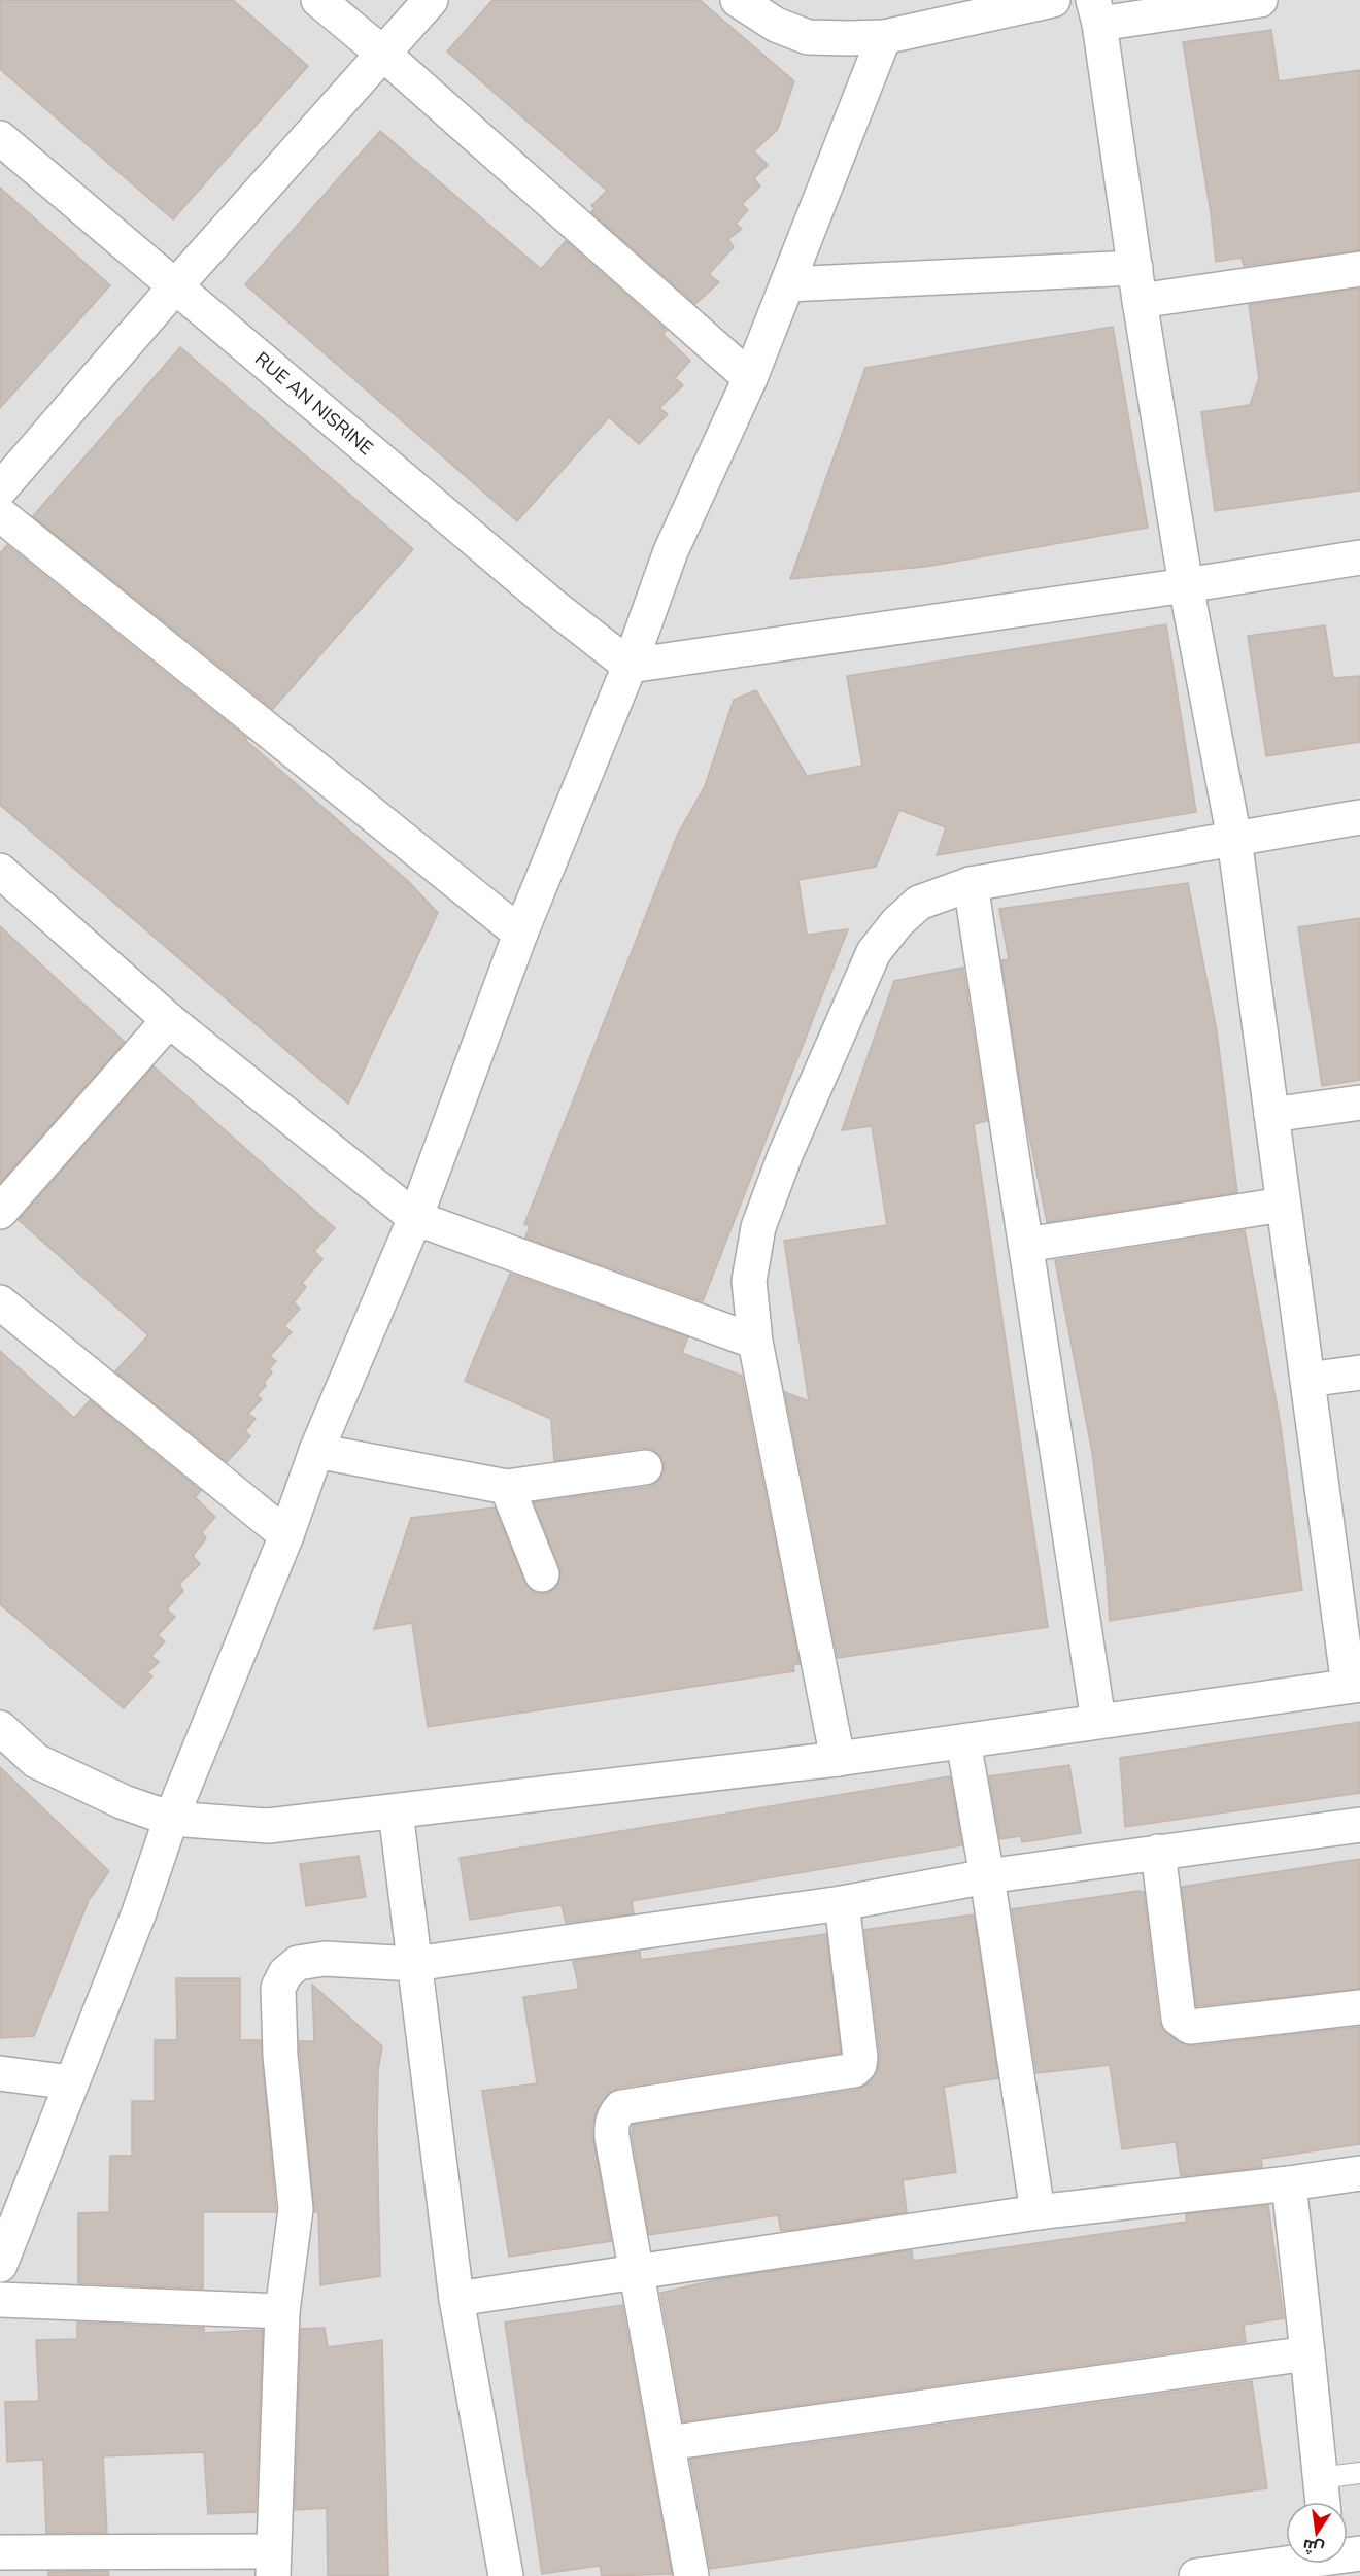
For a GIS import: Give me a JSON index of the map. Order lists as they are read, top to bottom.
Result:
{
  "streets": {
    "street": ["RUE AN NISRINE"]
  },
  "north": "bottom"
}
